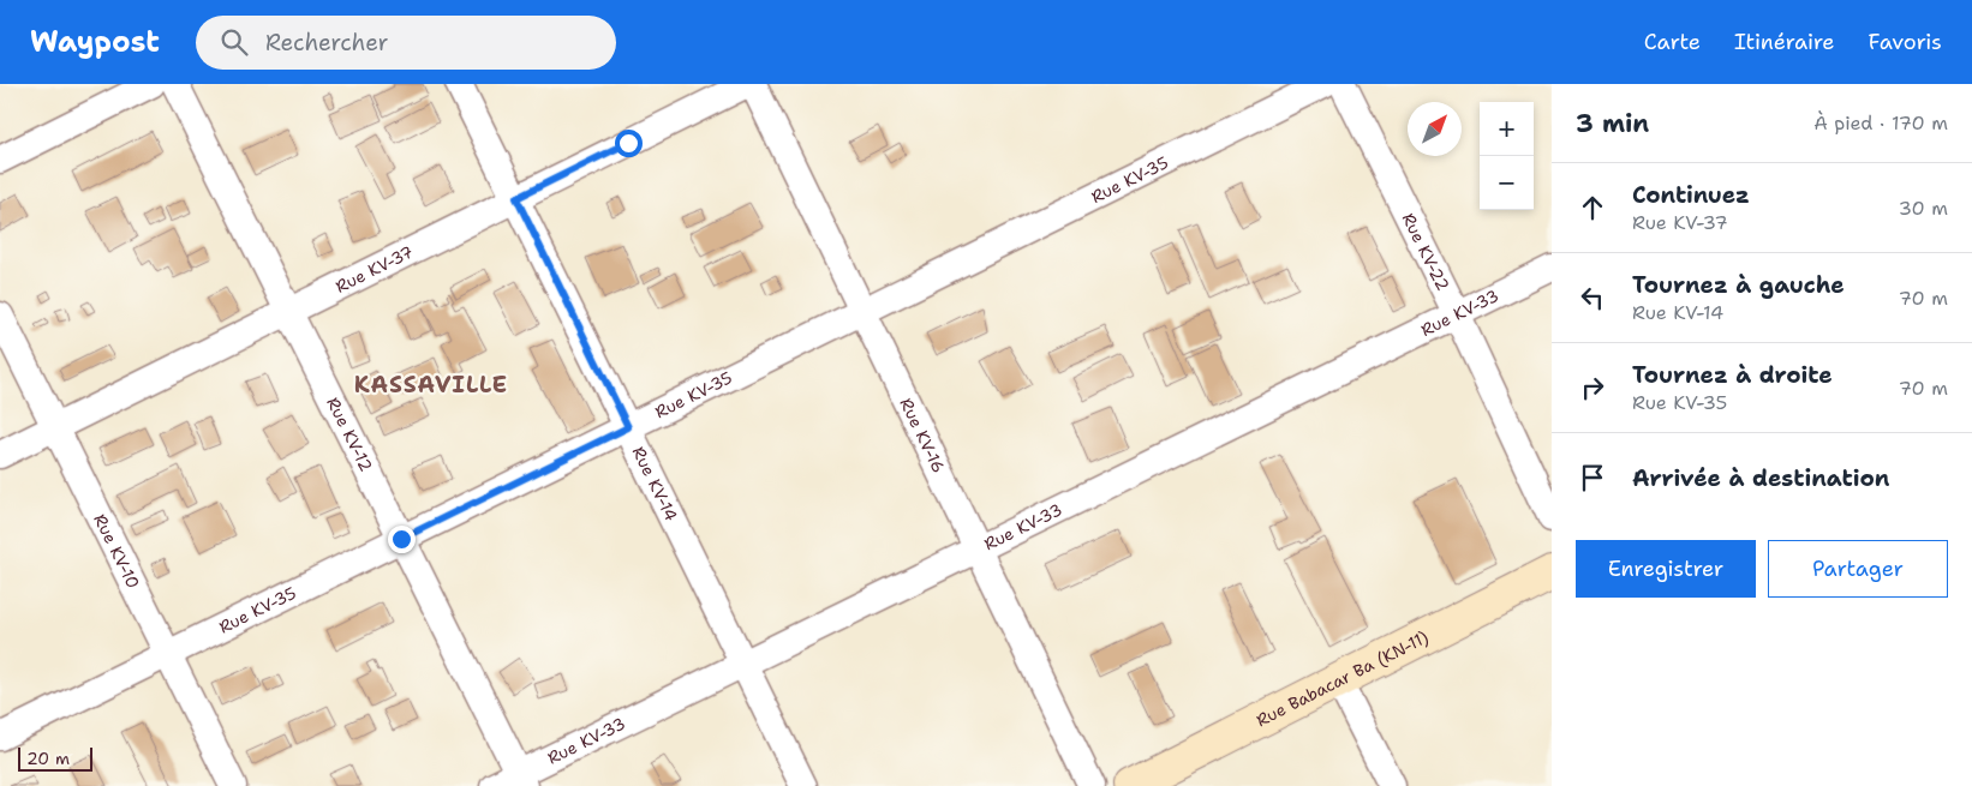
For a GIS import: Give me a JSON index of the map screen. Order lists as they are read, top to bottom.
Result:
{
  "streets": {
    "street": [
      "Rue KV-35",
      "Rue KV-22",
      "Rue KV-37",
      "Rue KV-33",
      "Rue KV-12",
      "Rue KV-16",
      "Rue KV-14",
      "Rue KV-10",
      "Rue Babacar Ba (KN-11)"
    ]
  },
  "crossings": [
    ["Rue KV-35", "Rue KV-12"],
    ["Rue KV-35", "Rue KV-16"],
    ["Rue KV-35", "Rue KV-14"],
    ["Rue KV-35", "Rue KV-10"],
    ["Rue KV-22", "Rue KV-33"],
    ["Rue KV-37", "Rue KV-12"],
    ["Rue KV-37", "Rue KV-14"],
    ["Rue KV-37", "Rue KV-10"],
    ["Rue KV-33", "Rue KV-12"],
    ["Rue KV-33", "Rue KV-16"],
    ["Rue KV-33", "Rue KV-14"]
  ],
  "districts": ["KASSAVILLE"],
  "scale_bar": "20 m",
  "north": "top right",
  "page": {
    "header": "Waypost",
    "search": "Rechercher",
    "nav": ["Carte", "Itinéraire", "Favoris"],
    "heading": ["3 min", "À pied · 170 m"],
    "map_buttons": ["+", "−"],
    "list": [
      ["Continuez", "Rue KV-37", "30 m"],
      ["Tournez à gauche", "Rue KV-14", "70 m"],
      ["Tournez à droite", "Rue KV-35", "70 m"],
      "Arrivée à destination"
    ],
    "buttons": ["Enregistrer", "Partager"],
    "scale": "20 m"
  }
}
